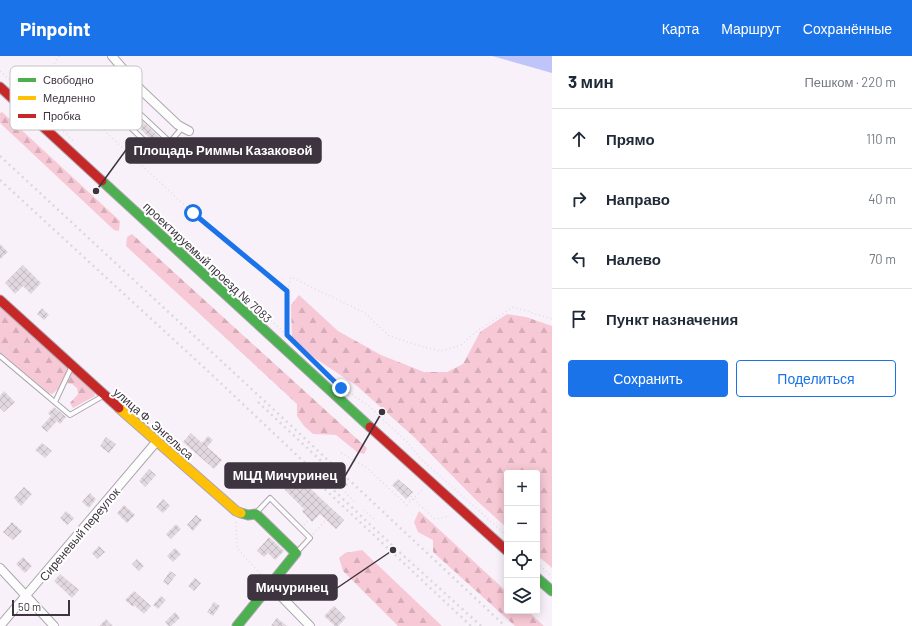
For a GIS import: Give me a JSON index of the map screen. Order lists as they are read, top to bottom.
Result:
{
  "streets": {
    "main road": ["проектируемый проезд № 7083", "улица Ф. Энгельса"],
    "street": ["Сиреневый переулок"]
  },
  "crossings": [
    ["улица Ф. Энгельса", "Сиреневый переулок"]
  ],
  "places": ["Площадь Риммы Казаковой", "МЦД Мичуринец", "Мичуринец"],
  "legend": ["Свободно", "Медленно", "Пробка"],
  "scale_bar": "50 m",
  "page": {
    "header": "Pinpoint",
    "nav": ["Карта", "Маршрут", "Сохранённые"],
    "heading": ["3 мин", "Пешком · 220 m"],
    "list": [
      ["Прямо", "110 m"],
      ["Направо", "40 m"],
      ["Налево", "70 m"],
      "Пункт назначения"
    ],
    "buttons": ["Сохранить", "Поделиться"],
    "map_buttons": ["+", "−"],
    "scale": "50 m"
  }
}
